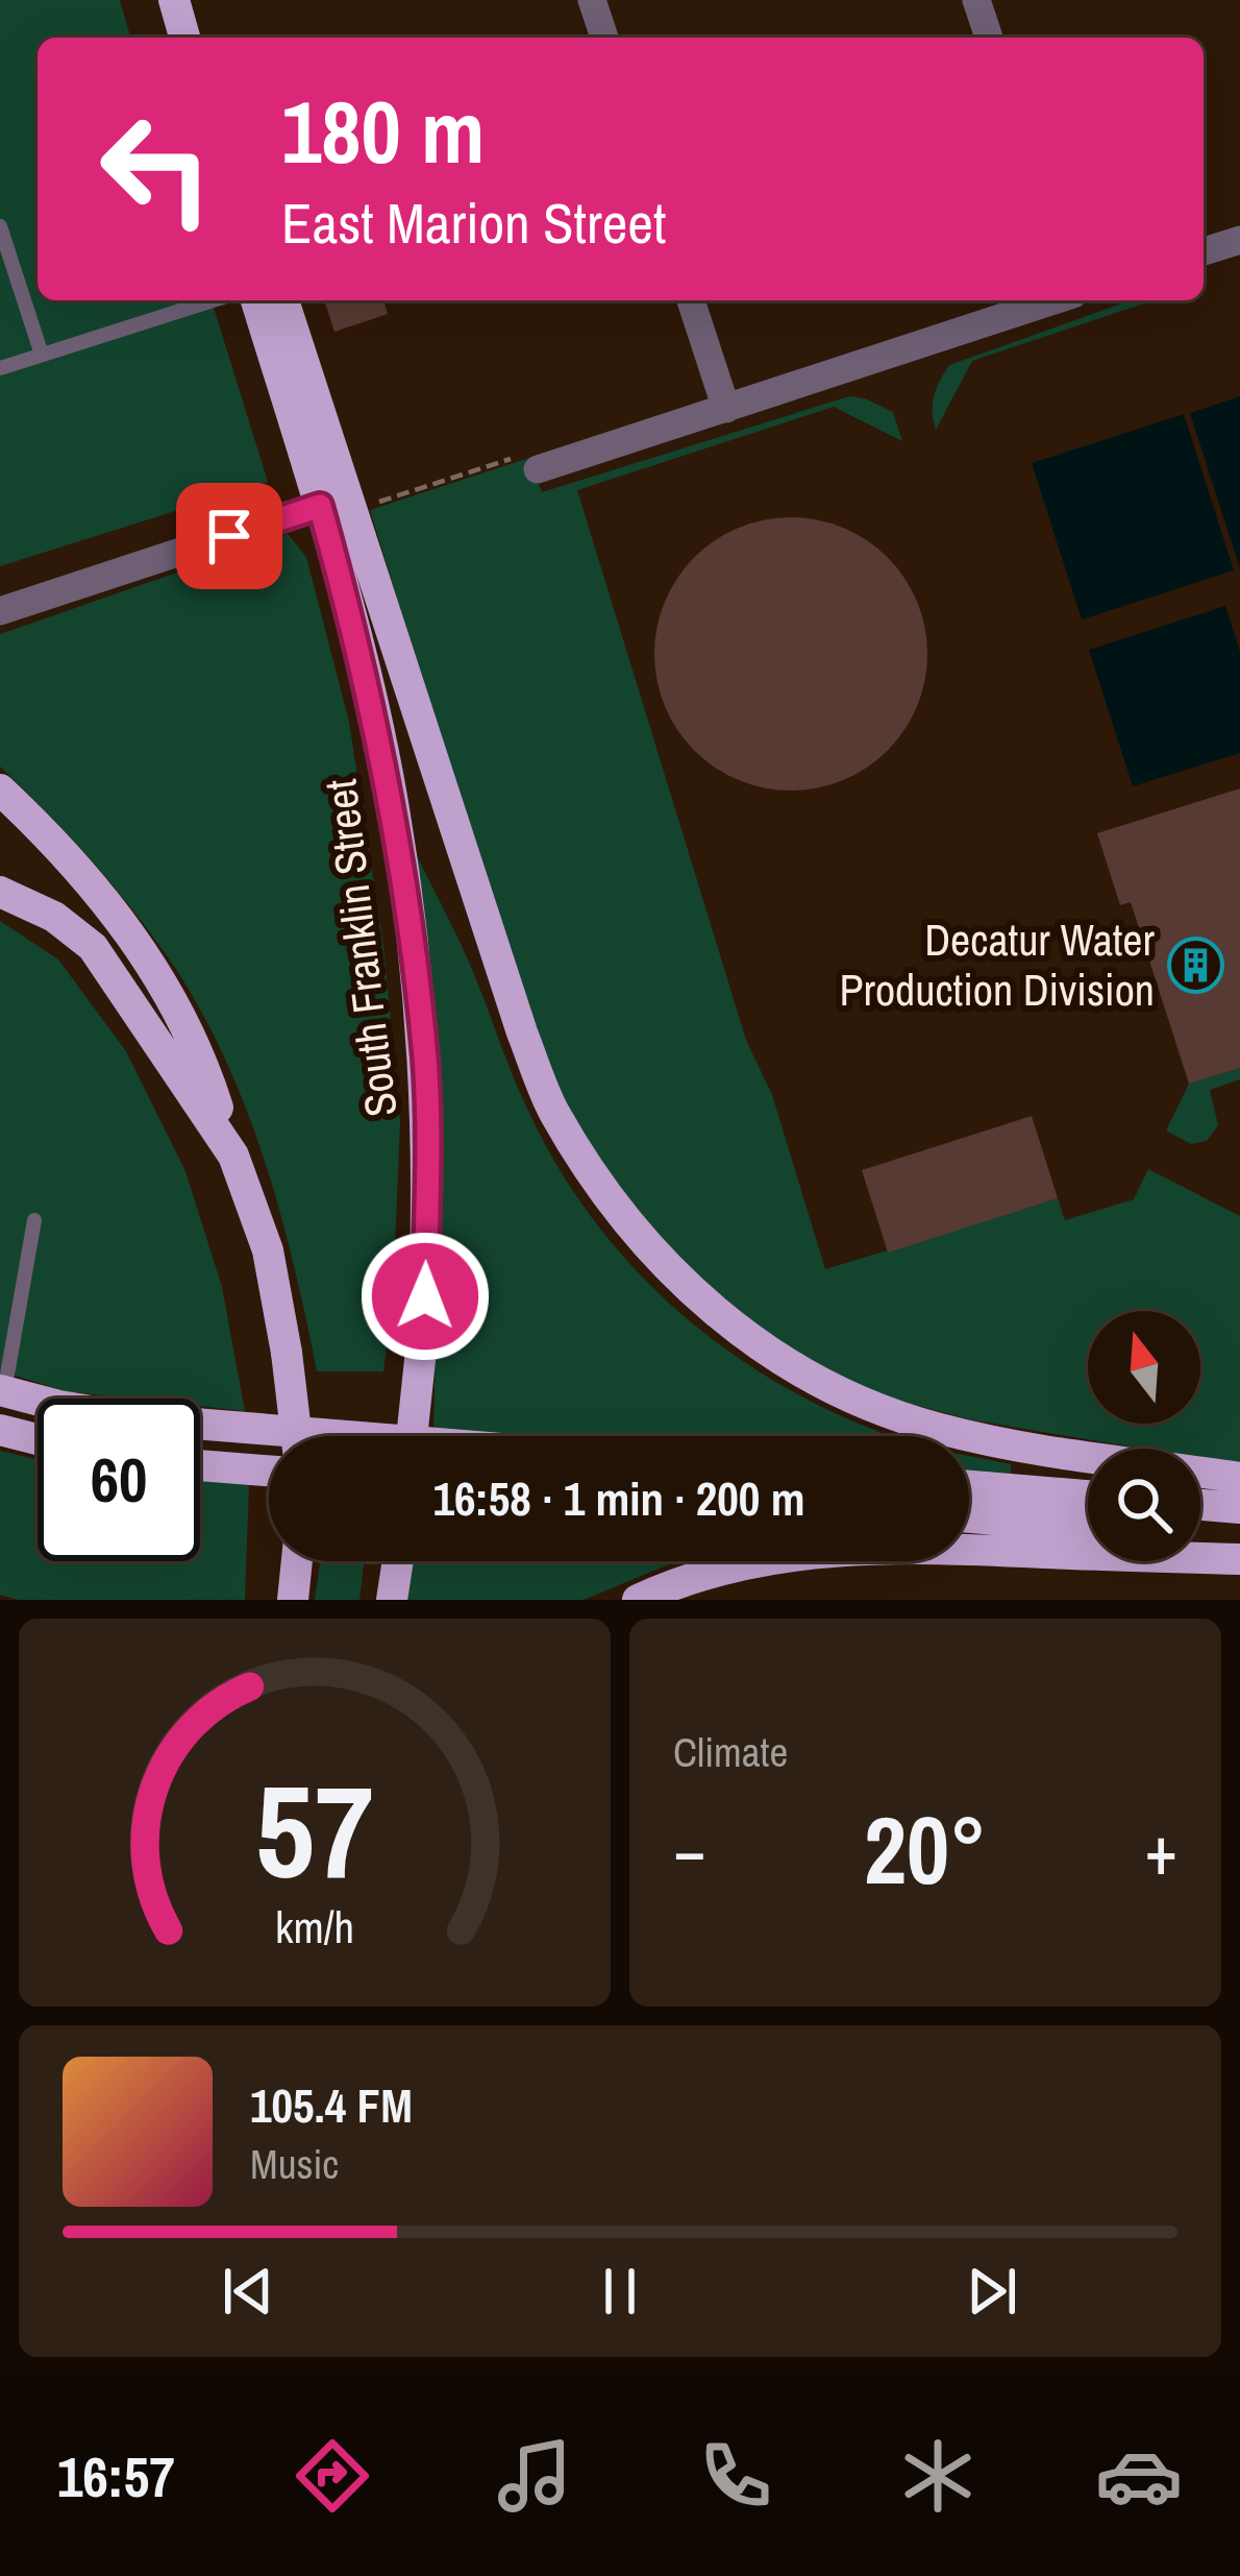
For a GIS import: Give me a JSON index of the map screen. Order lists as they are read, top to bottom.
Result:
{
  "streets": {
    "main road": ["South Franklin Street"]
  },
  "places": {
    "building": ["Decatur Water Production Division"]
  },
  "north": "top",
  "page": {
    "turn": ["180 m", "East Marion Street"],
    "limit": "60",
    "trip": "16:58 · 1 min · 200 m",
    "tile": "Climate",
    "heat": ["−", "20°", "+"],
    "song": ["105.4 FM", "Music"],
    "tabs": "16:57",
    "gauge": ["57", "km/h"]
  }
}
